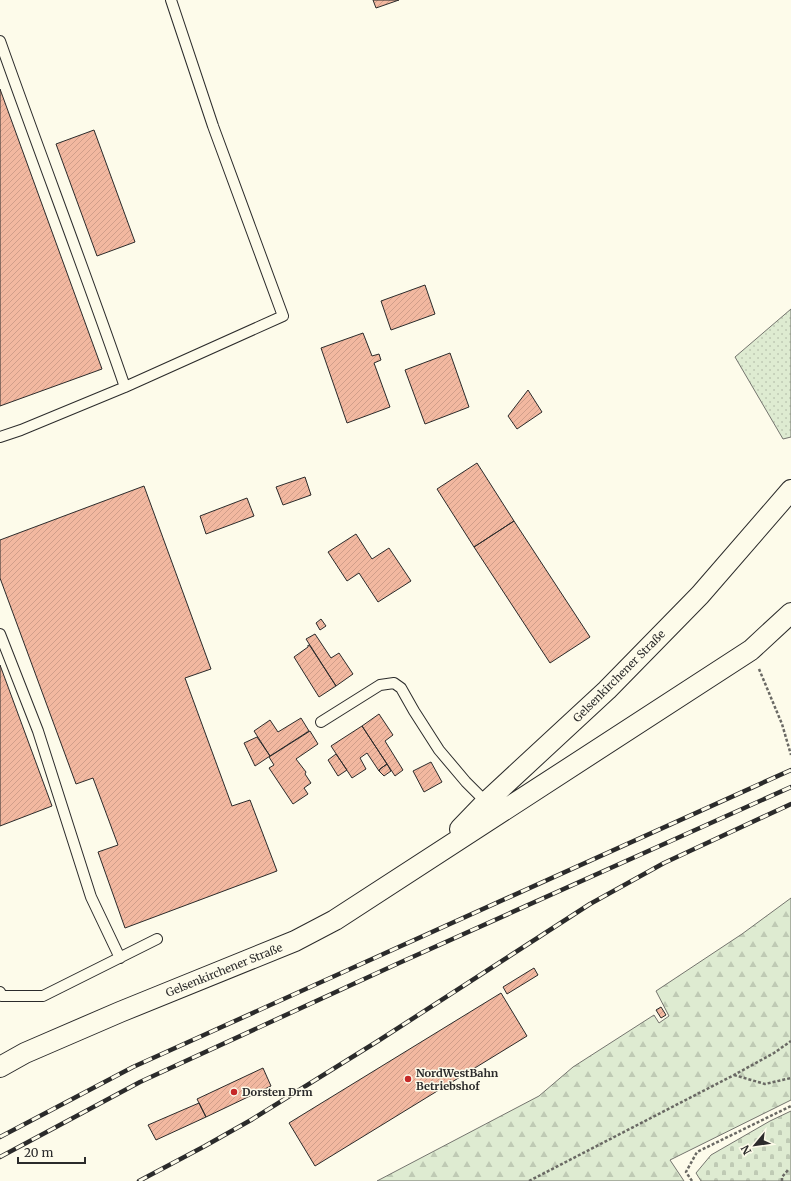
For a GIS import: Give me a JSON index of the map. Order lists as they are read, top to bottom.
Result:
{
  "streets": {
    "street": ["Gelsenkirchener Straße"]
  },
  "places": ["NordWestBahn Betriebshof", "Dorsten Drm"],
  "scale_bar": "20 m",
  "north": "bottom left"
}
